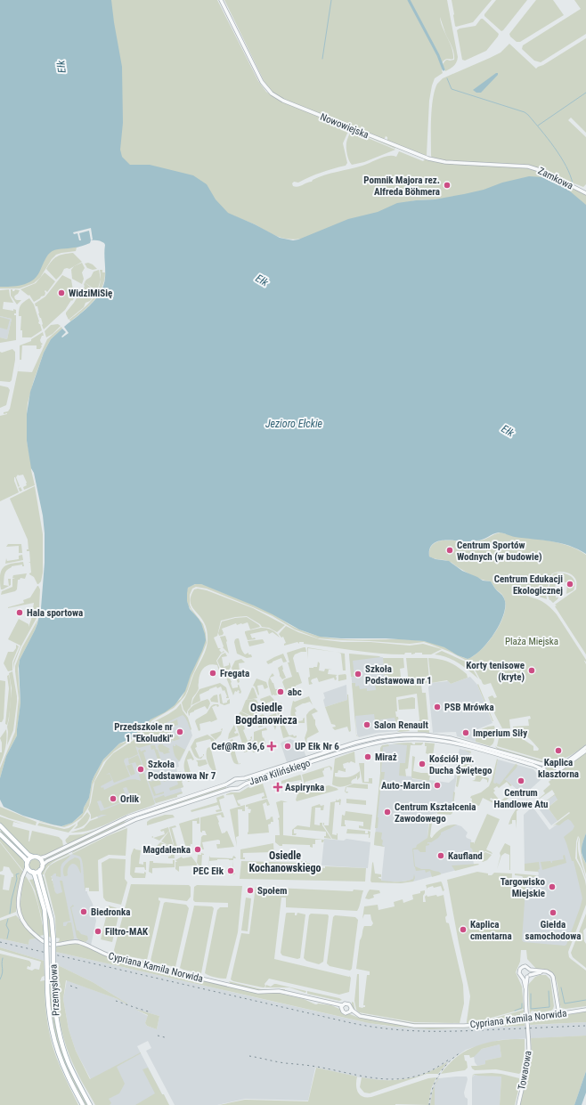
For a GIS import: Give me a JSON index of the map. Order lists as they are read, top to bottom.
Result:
{
  "streets": {
    "main road": ["Przemysłowa"],
    "street": [
      "Nowowiejska",
      "Zamkowa",
      "Jana Kilińskiego",
      "Cypriana Kamila Norwida",
      "Towarowa"
    ]
  },
  "crossings": [
    ["Nowowiejska", "Zamkowa"],
    ["Jana Kilińskiego", "Cypriana Kamila Norwida"],
    ["Jana Kilińskiego", "Przemysłowa"],
    ["Cypriana Kamila Norwida", "Przemysłowa"]
  ],
  "districts": ["Osiedle Bogdanowicza", "Osiedle Kochanowskiego"],
  "water": ["Ełk", "Jezioro Ełckie"],
  "parks": ["Plaża Miejska"],
  "places": {
    "other": [
      "Pomnik Majora rez. Alfreda Böhmera",
      "WidziMiSię",
      "Centrum Sportów Wodnych (w budowie)",
      "Centrum Edukacji Ekologicznej",
      "Hala sportowa",
      "Korty tenisowe (kryte)",
      "Fregata",
      "Szkoła Podstawowa nr 1",
      "abc",
      "PSB Mrówka",
      "Salon Renault",
      "Przedszkole nr 1 \"Ekoludki\"",
      "Imperium Siły",
      "UP Ełk Nr 6",
      "Kaplica klasztorna",
      "Miraż",
      "Kościół pw. Ducha Świętego",
      "Szkoła Podstawowa Nr 7",
      "Centrum Handlowe Atu",
      "Auto-Marcin",
      "Orlik",
      "Centrum Kształcenia Zawodowego",
      "Magdalenka",
      "Kaufland",
      "PEC Ełk",
      "Targowisko Miejskie",
      "Społem",
      "Biedronka",
      "Giełda samochodowa",
      "Kaplica cmentarna",
      "Filtro-MAK"
    ],
    "health": ["Cef@Rm 36,6", "Aspirynka"]
  }
}
